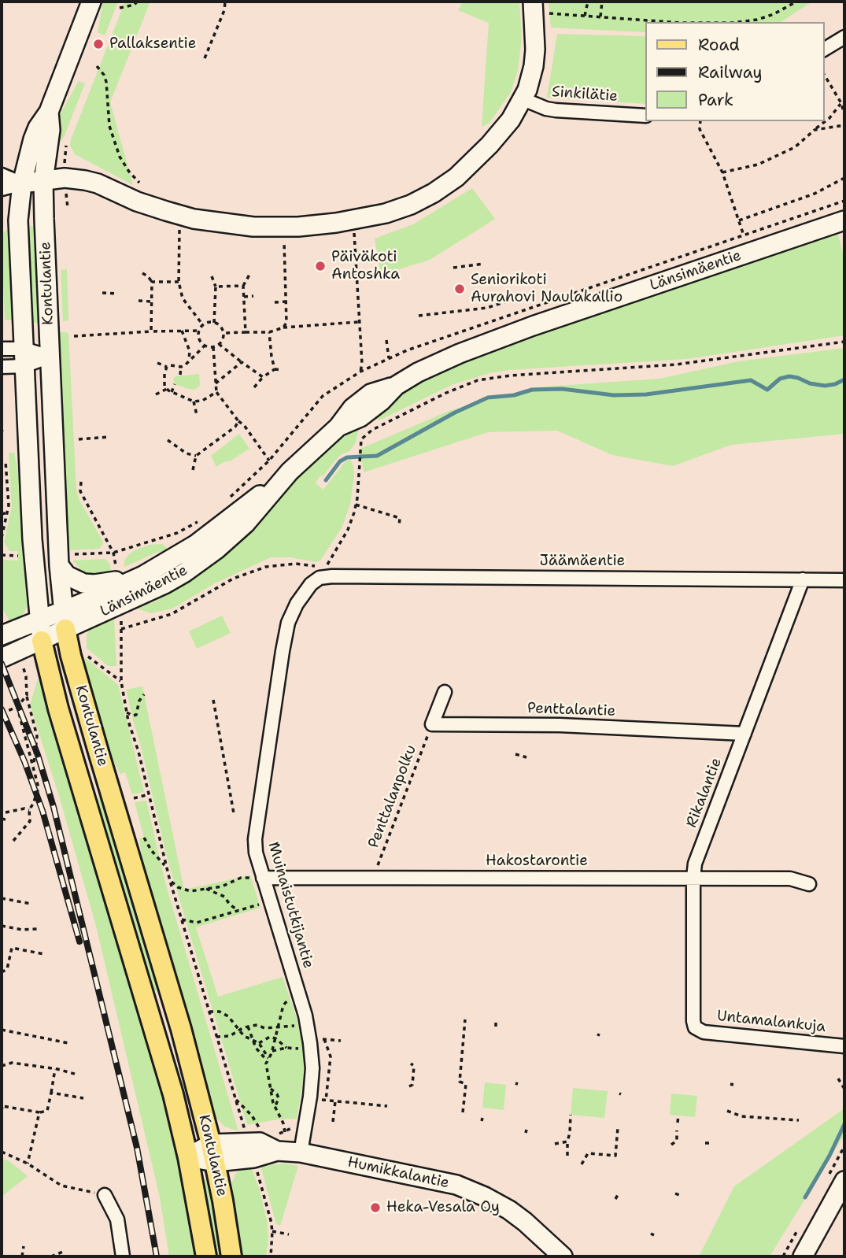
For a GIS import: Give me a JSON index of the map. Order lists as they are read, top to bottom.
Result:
{
  "streets": {
    "main road": ["Länsimäentie", "Kontulantie", "Humikkalantie"],
    "street": [
      "Sinkilätie",
      "Jäämäentie",
      "Penttalantie",
      "Rikalantie",
      "Hakostarontie",
      "Muinaistutkijantie",
      "Untamalankuja"
    ],
    "path": ["Penttalanpolku"]
  },
  "crossings": [
    ["Länsimäentie", "Kontulantie"],
    ["Kontulantie", "Humikkalantie"],
    ["Jäämäentie", "Rikalantie"],
    ["Jäämäentie", "Muinaistutkijantie"],
    ["Penttalantie", "Rikalantie"],
    ["Penttalantie", "Penttalanpolku"],
    ["Rikalantie", "Hakostarontie"],
    ["Rikalantie", "Untamalankuja"],
    ["Penttalanpolku", "Hakostarontie"],
    ["Hakostarontie", "Muinaistutkijantie"],
    ["Muinaistutkijantie", "Humikkalantie"]
  ],
  "places": [
    "Pallaksentie",
    "Päiväkoti Antoshka",
    "Seniorikoti Aurahovi Naulakallio",
    "Heka-Vesala Oy"
  ],
  "legend": ["Road", "Railway", "Park"]
}
